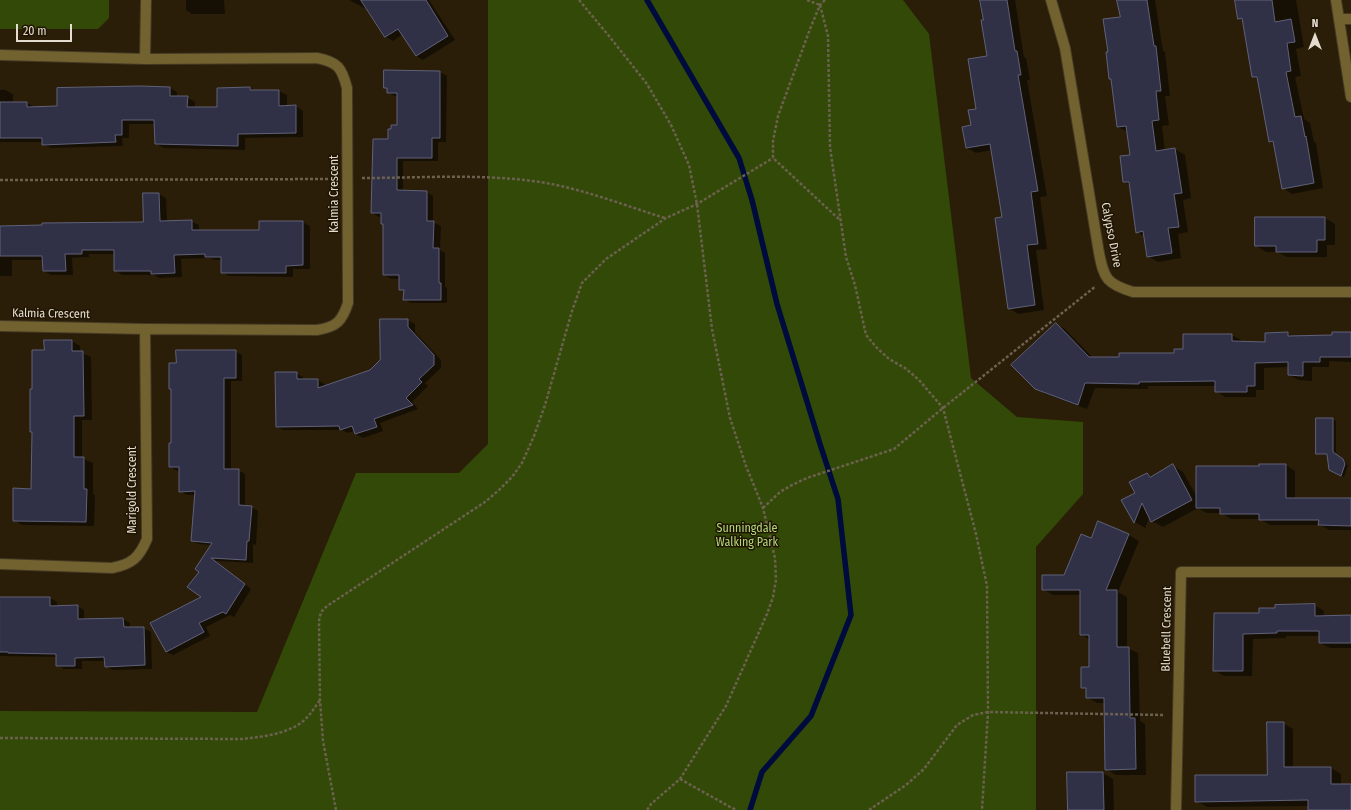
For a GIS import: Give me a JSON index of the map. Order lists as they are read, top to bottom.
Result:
{
  "streets": {
    "street": [
      "Kalmia Crescent",
      "Calypso Drive",
      "Marigold Crescent",
      "Bluebell Crescent"
    ]
  },
  "crossings": [
    ["Kalmia Crescent", "Marigold Crescent"]
  ],
  "parks": ["Sunningdale Walking Park"],
  "scale_bar": "20 m",
  "north": "top"
}
